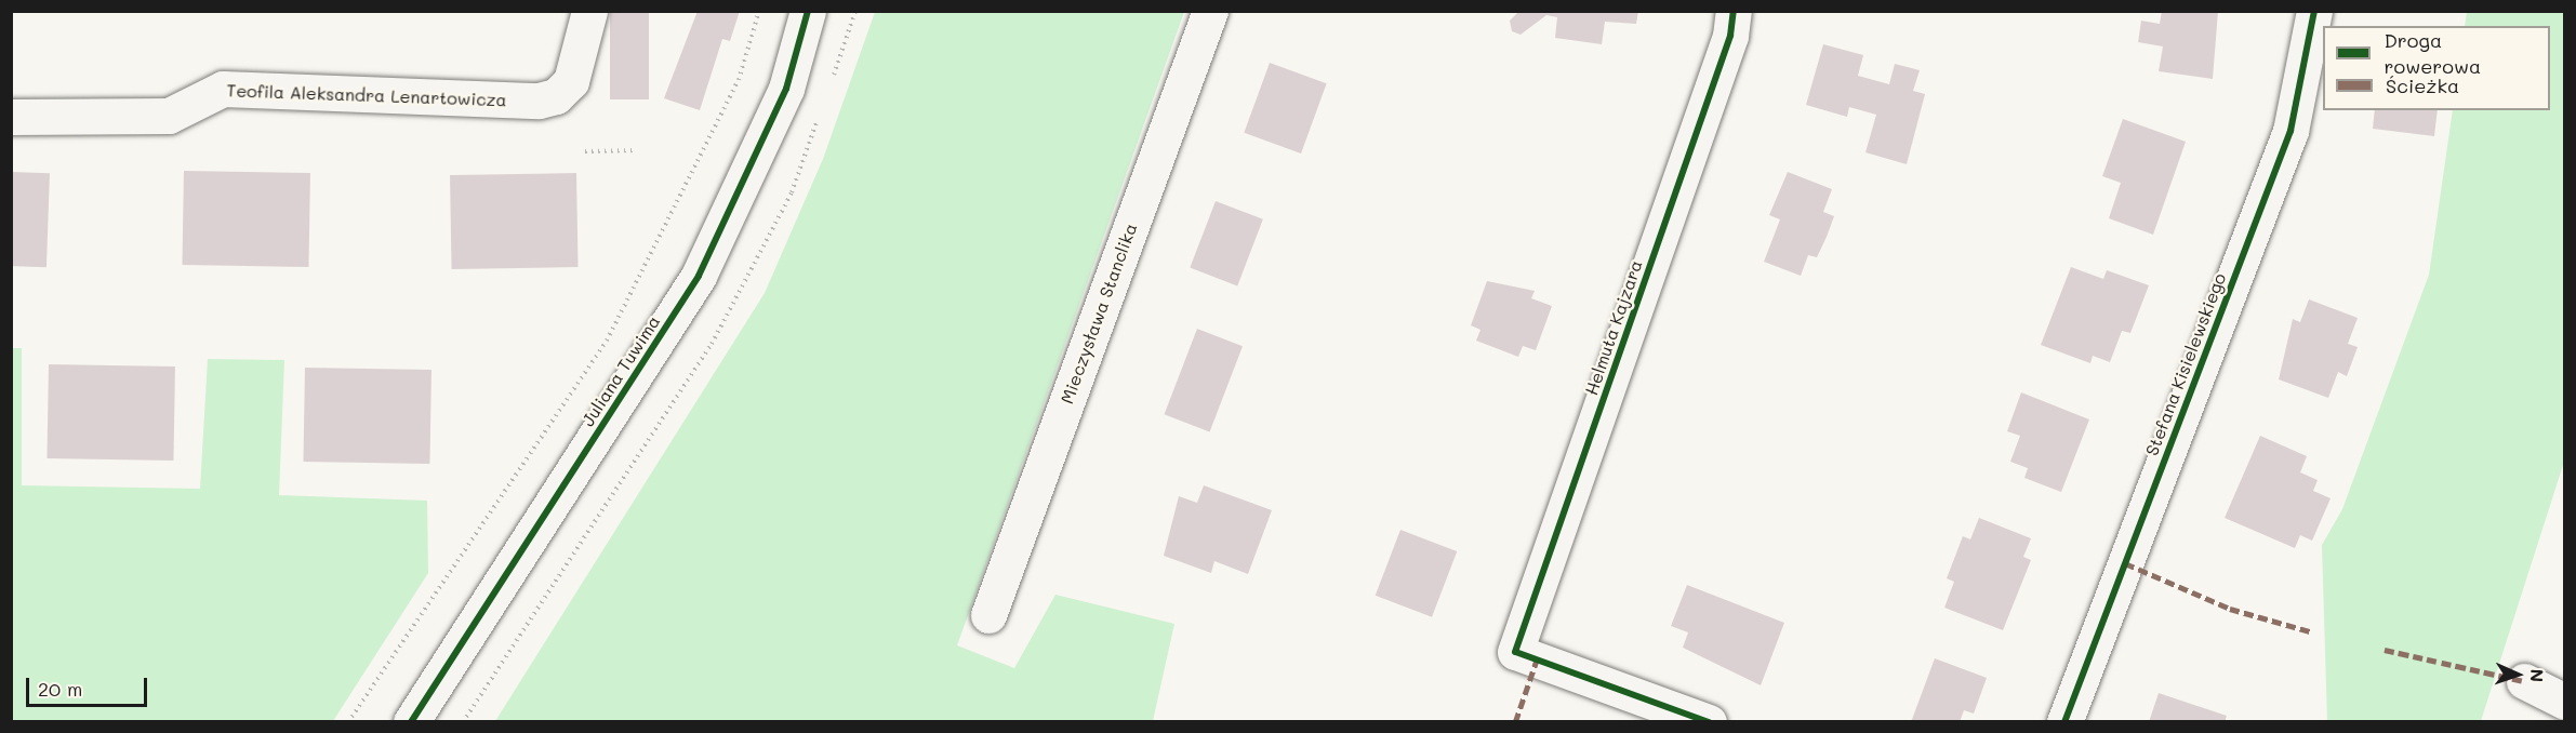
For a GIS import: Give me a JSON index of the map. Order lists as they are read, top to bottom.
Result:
{
  "streets": {
    "street": [
      "Teofila Aleksandra Lenartowicza",
      "Mieczysława Stanclika",
      "Helmuta Kajzara",
      "Stefana Kisielewskiego",
      "Juliana Tuwima"
    ]
  },
  "legend": ["Droga rowerowa", "Ścieżka"],
  "scale_bar": "20 m",
  "north": "right"
}
